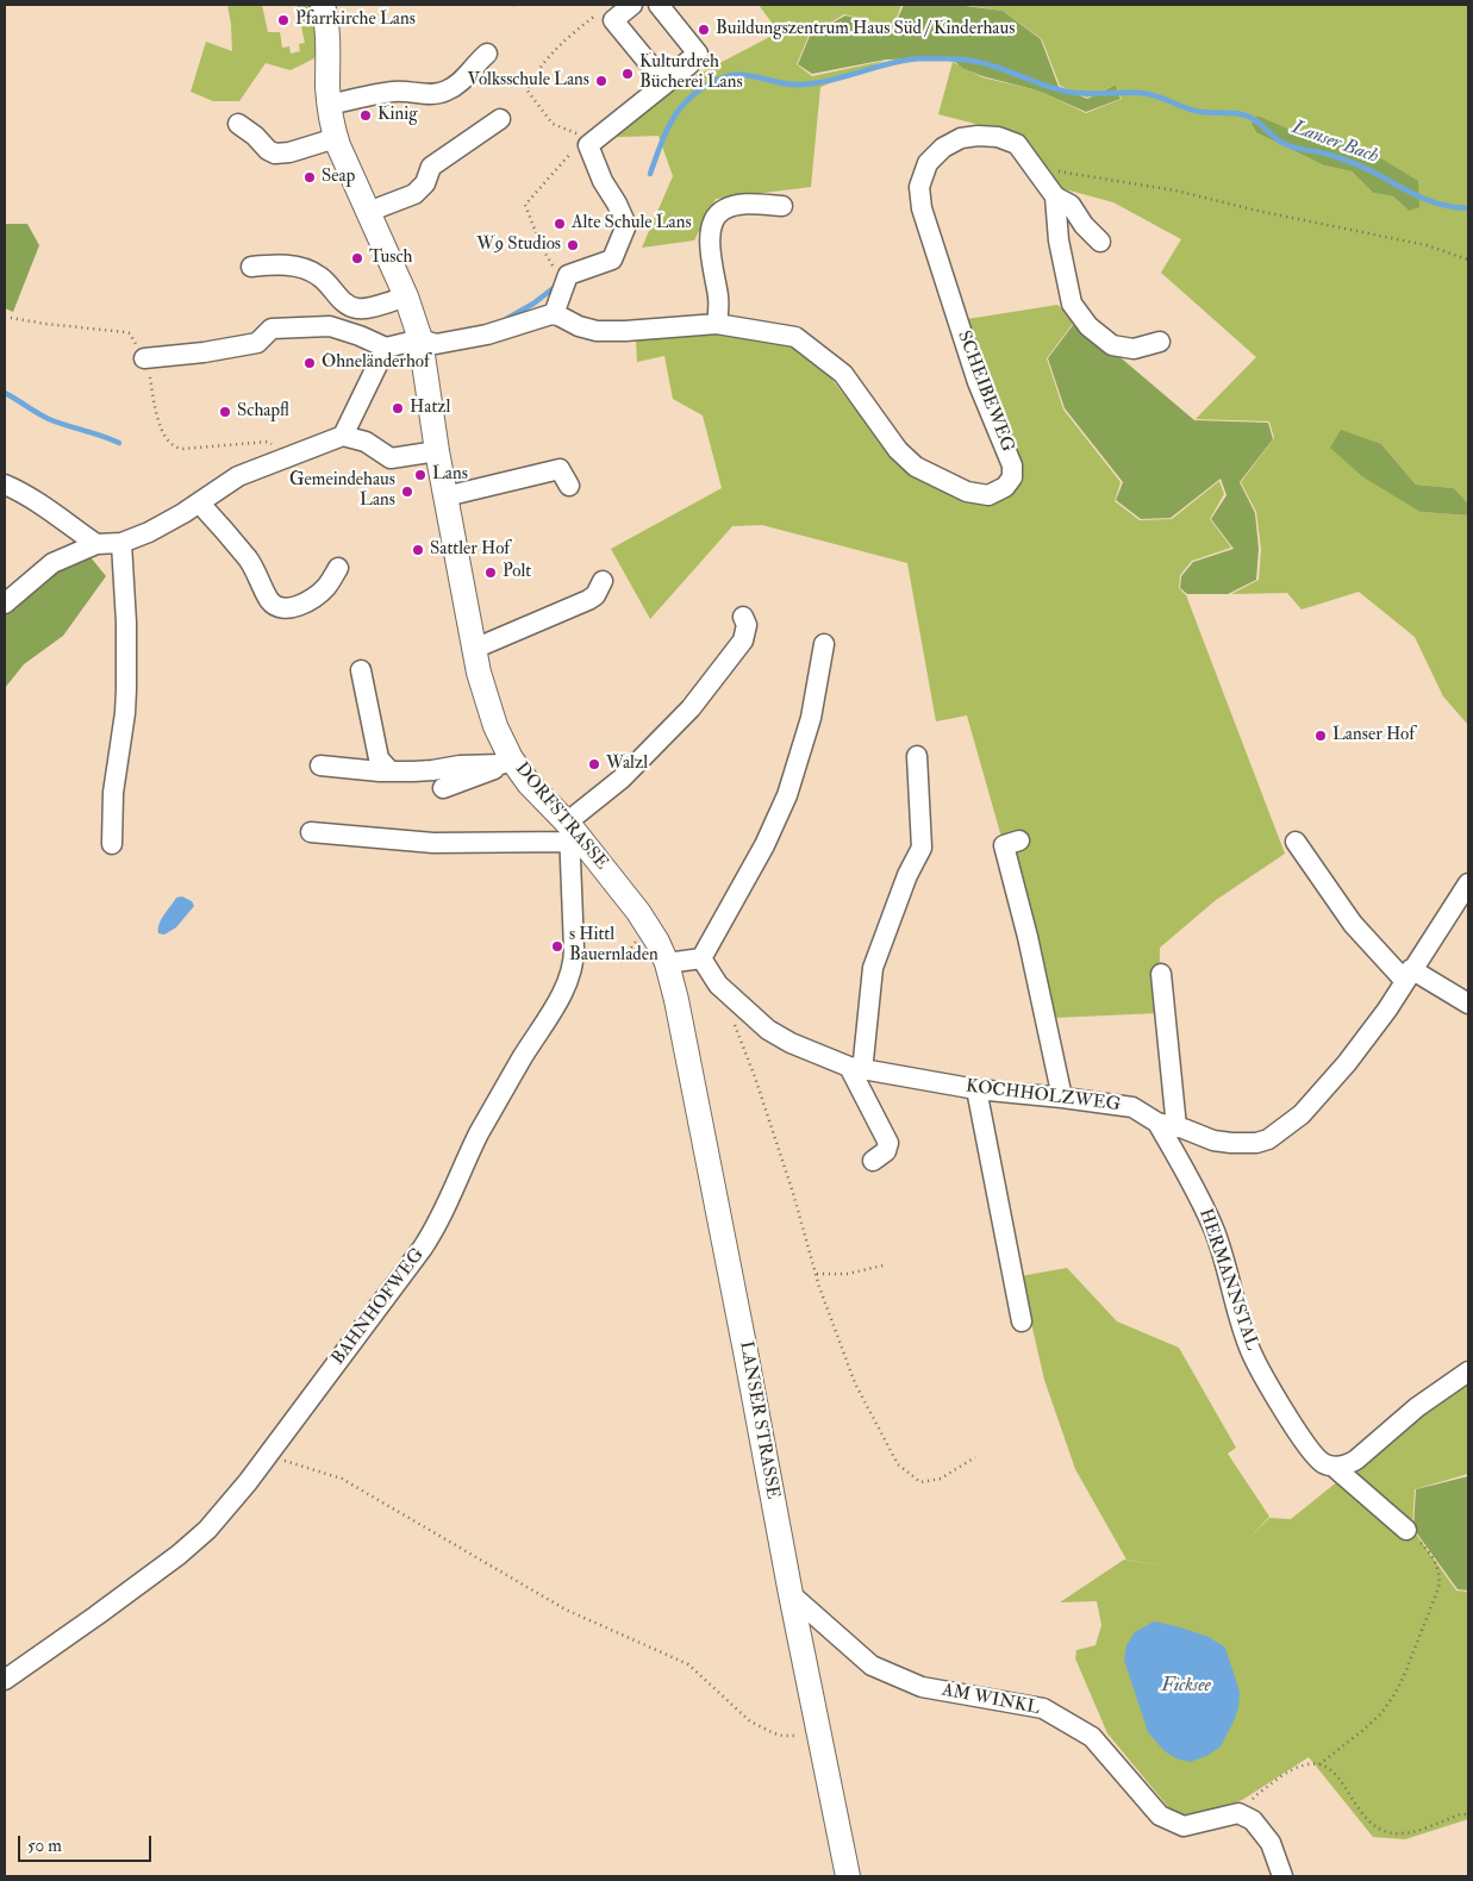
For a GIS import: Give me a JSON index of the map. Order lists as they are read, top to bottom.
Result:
{
  "streets": {
    "main road": ["DORFSTRASSE", "LANSER STRASSE"],
    "street": [
      "SCHEIBEWEG",
      "KOCHHOLZWEG",
      "HERMANNSTAL",
      "BAHNHOFWEG",
      "AM WINKL"
    ]
  },
  "crossings": [
    ["DORFSTRASSE", "BAHNHOFWEG"],
    ["DORFSTRASSE", "LANSER STRASSE"],
    ["KOCHHOLZWEG", "HERMANNSTAL"],
    ["LANSER STRASSE", "AM WINKL"]
  ],
  "water": ["Lanser Bach", "Ficksee"],
  "places": [
    "Pfarrkirche Lans",
    "Buildungszentrum Haus Süd / Kinderhaus",
    "Kulturdreh Bücherei Lans",
    "Volksschule Lans",
    "Kinig",
    "Seap",
    "Alte Schule Lans",
    "W9 Studios",
    "Tusch",
    "Ohneländerhof",
    "Hatzl",
    "Schapfl",
    "Lans",
    "Gemeindehaus Lans",
    "Sattler Hof",
    "Polt",
    "Lanser Hof",
    "Walzl",
    "s Hittl Bauernladen"
  ],
  "scale_bar": "50 m"
}
